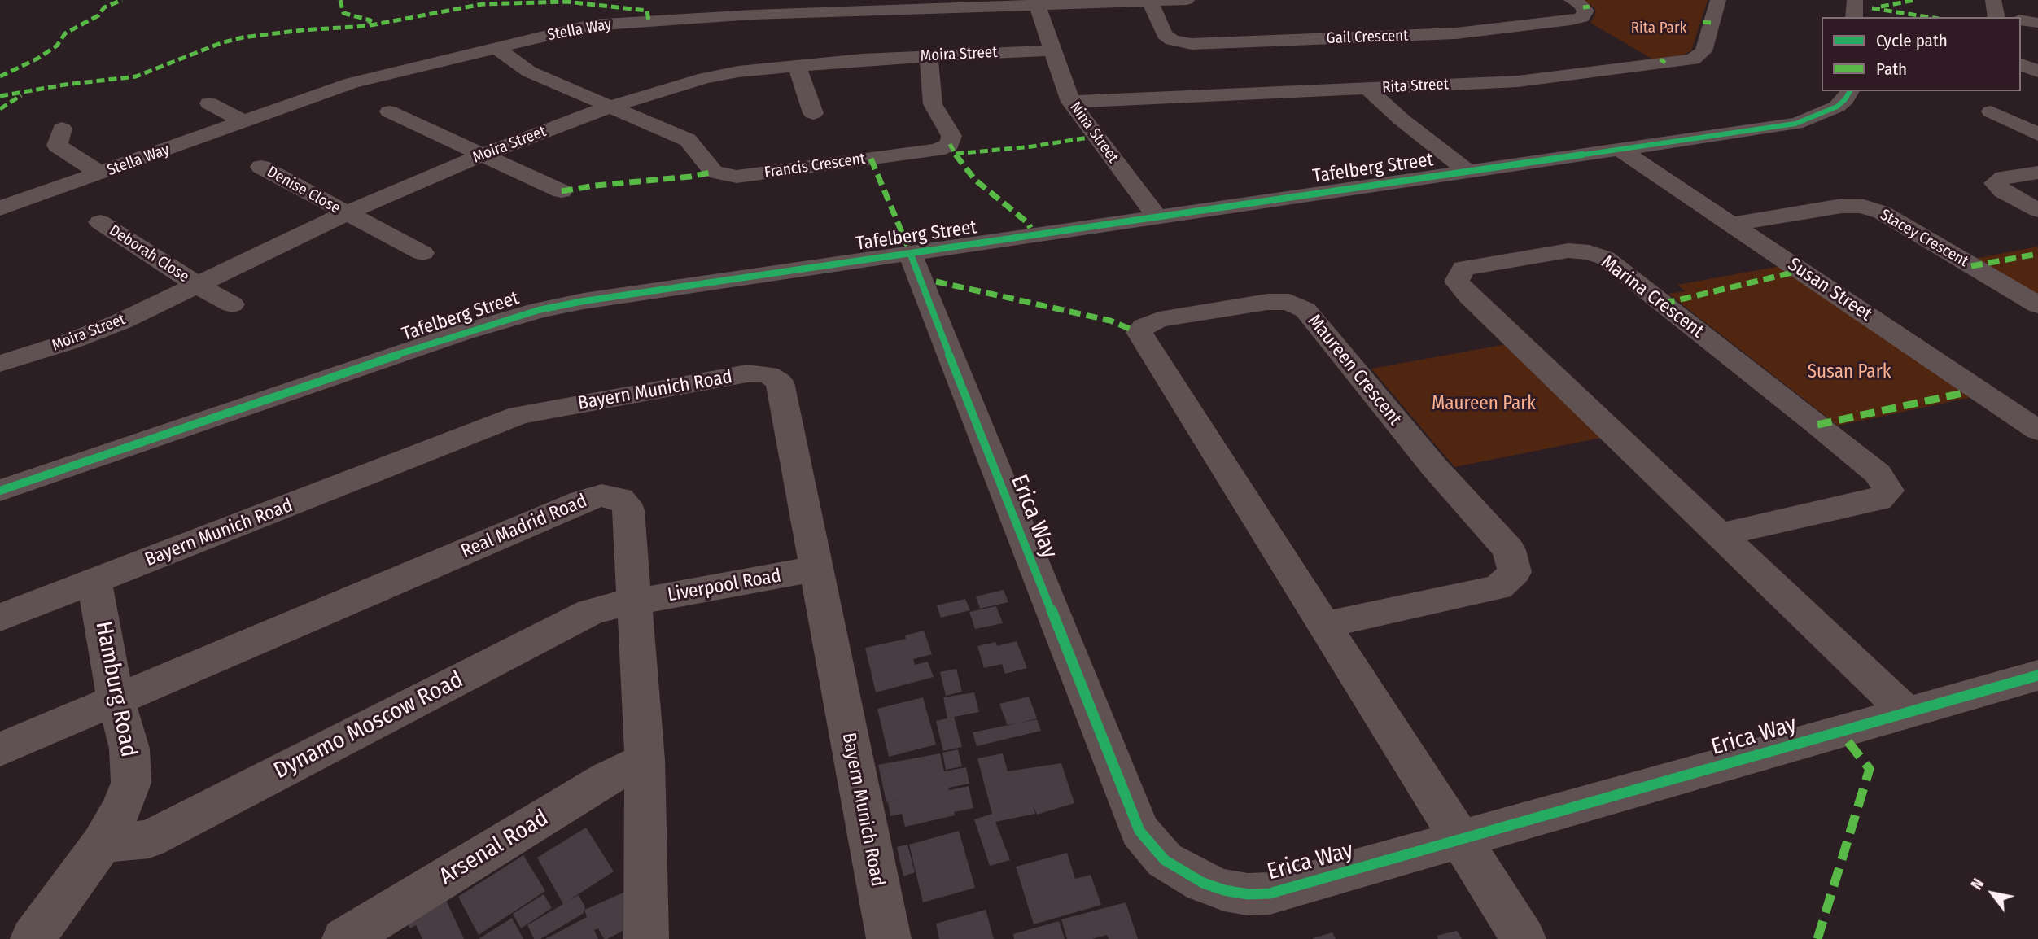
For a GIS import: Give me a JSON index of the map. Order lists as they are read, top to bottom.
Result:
{
  "streets": {
    "street": [
      "Stella Way",
      "Gail Crescent",
      "Moira Street",
      "Rita Street",
      "Nina Street",
      "Francis Crescent",
      "Tafelberg Street",
      "Denise Close",
      "Stacey Crescent",
      "Deborah Close",
      "Susan Street",
      "Marina Crescent",
      "Maureen Crescent",
      "Bayern Munich Road",
      "Erica Way",
      "Real Madrid Road",
      "Liverpool Road",
      "Hamburg Road",
      "Dynamo Moscow Road",
      "Arsenal Road"
    ]
  },
  "crossings": [
    ["Stella Way", "Gail Crescent"],
    ["Stella Way", "Nina Street"],
    ["Moira Street", "Nina Street"],
    ["Moira Street", "Francis Crescent"],
    ["Moira Street", "Denise Close"],
    ["Moira Street", "Deborah Close"],
    ["Rita Street", "Nina Street"],
    ["Nina Street", "Tafelberg Street"],
    ["Tafelberg Street", "Susan Street"],
    ["Tafelberg Street", "Erica Way"],
    ["Stacey Crescent", "Susan Street"],
    ["Marina Crescent", "Erica Way"],
    ["Maureen Crescent", "Erica Way"],
    ["Bayern Munich Road", "Liverpool Road"],
    ["Bayern Munich Road", "Hamburg Road"],
    ["Real Madrid Road", "Liverpool Road"],
    ["Real Madrid Road", "Hamburg Road"],
    ["Real Madrid Road", "Dynamo Moscow Road"],
    ["Real Madrid Road", "Arsenal Road"],
    ["Liverpool Road", "Dynamo Moscow Road"],
    ["Hamburg Road", "Dynamo Moscow Road"]
  ],
  "parks": ["Rita Park", "Susan Park", "Maureen Park"],
  "legend": ["Cycle path", "Path"],
  "north": "top left"
}
